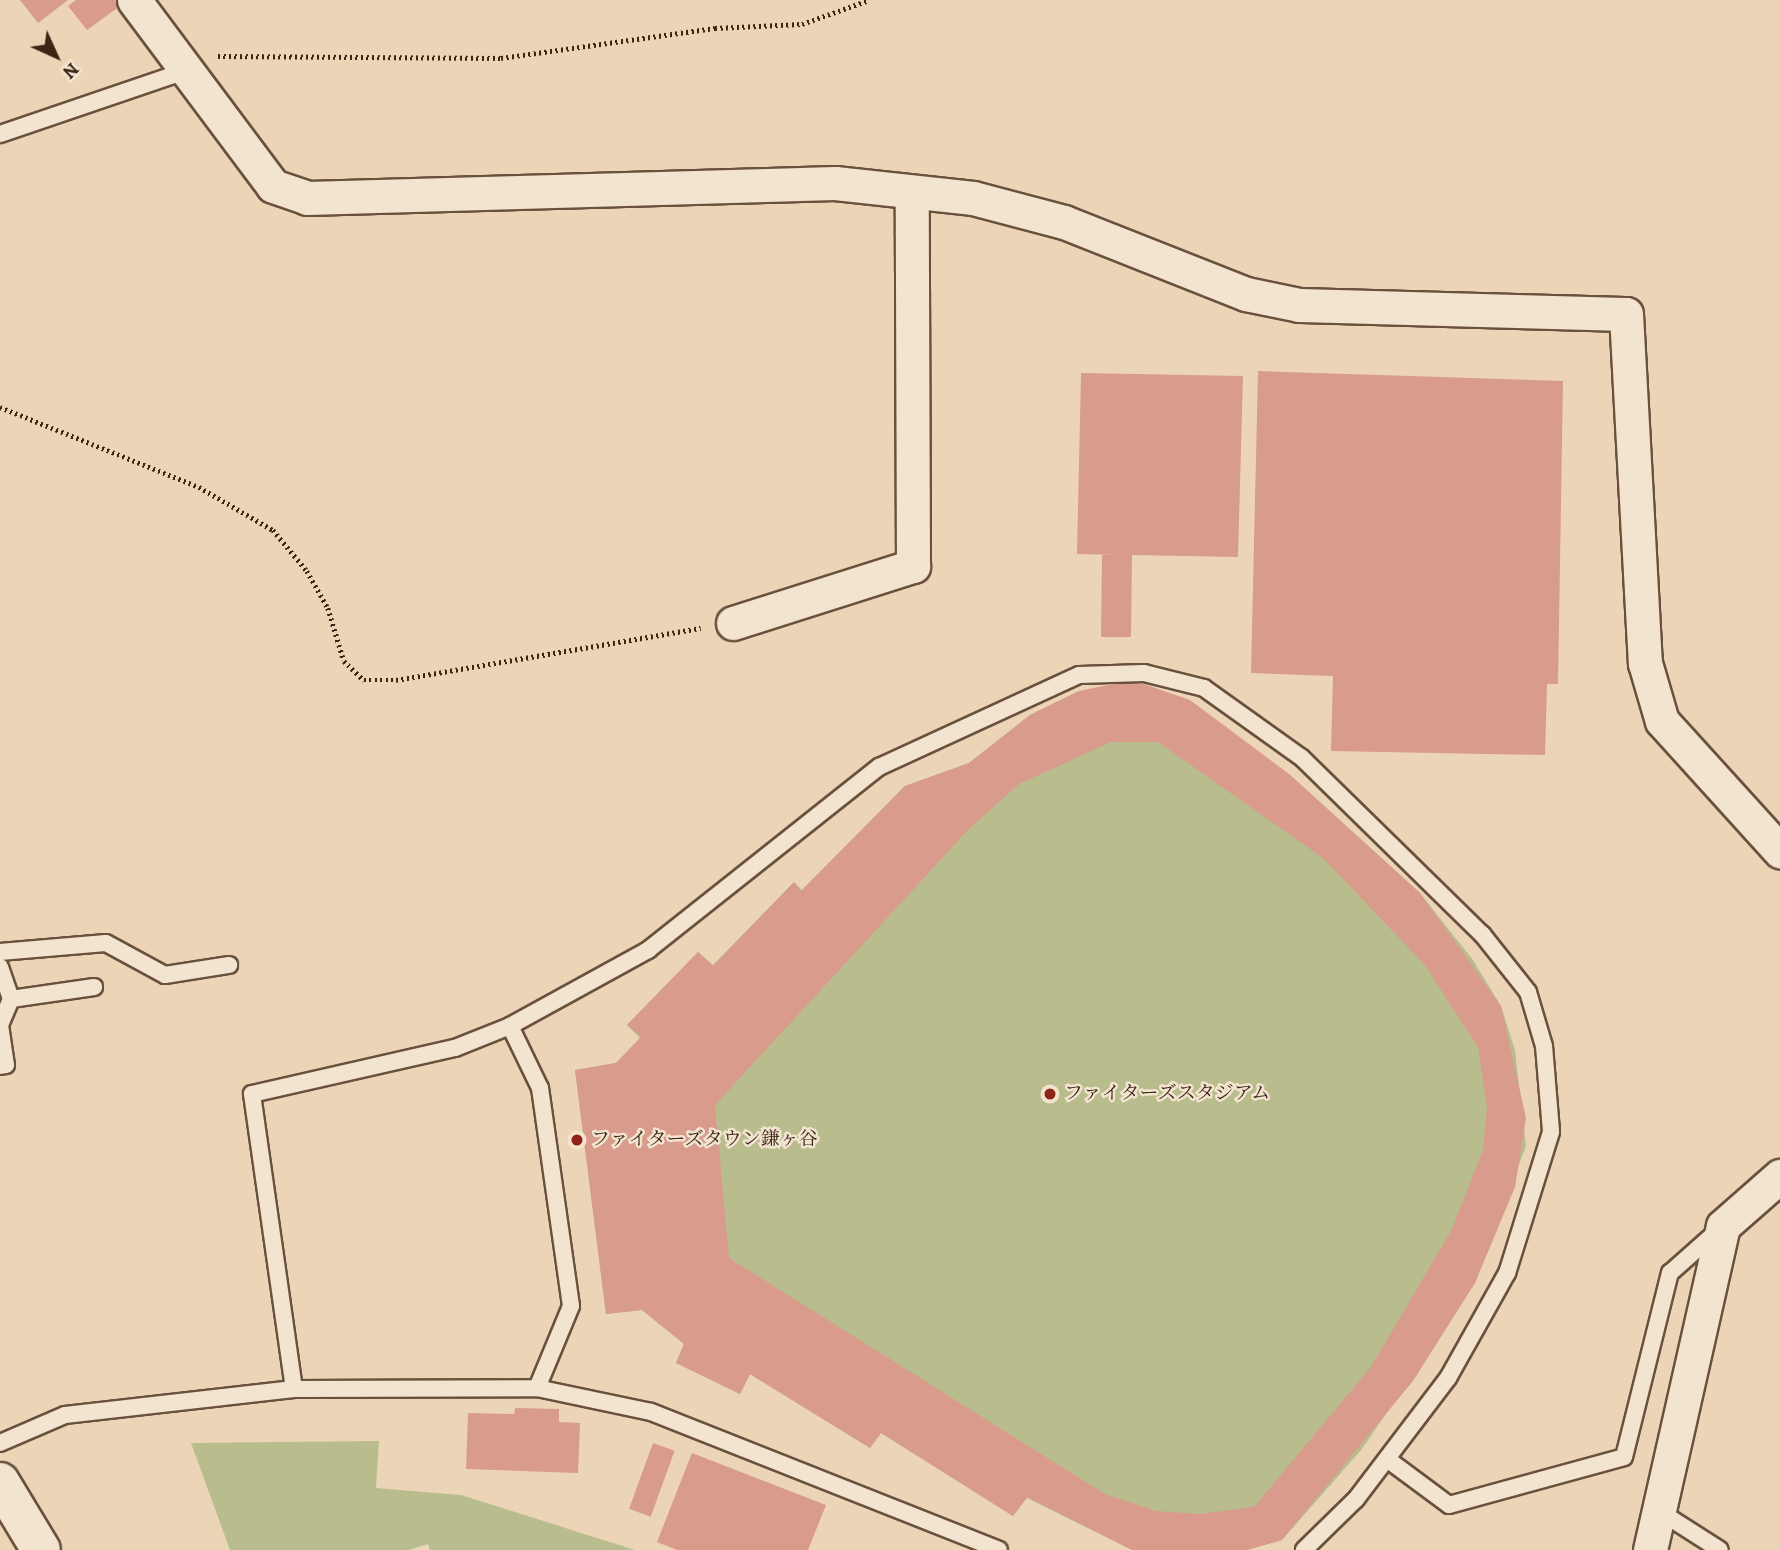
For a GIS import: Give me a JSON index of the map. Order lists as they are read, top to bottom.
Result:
{
  "places": ["ファイターズスタジアム", "ファイターズタウン鎌ヶ谷"],
  "north": "bottom right"
}
